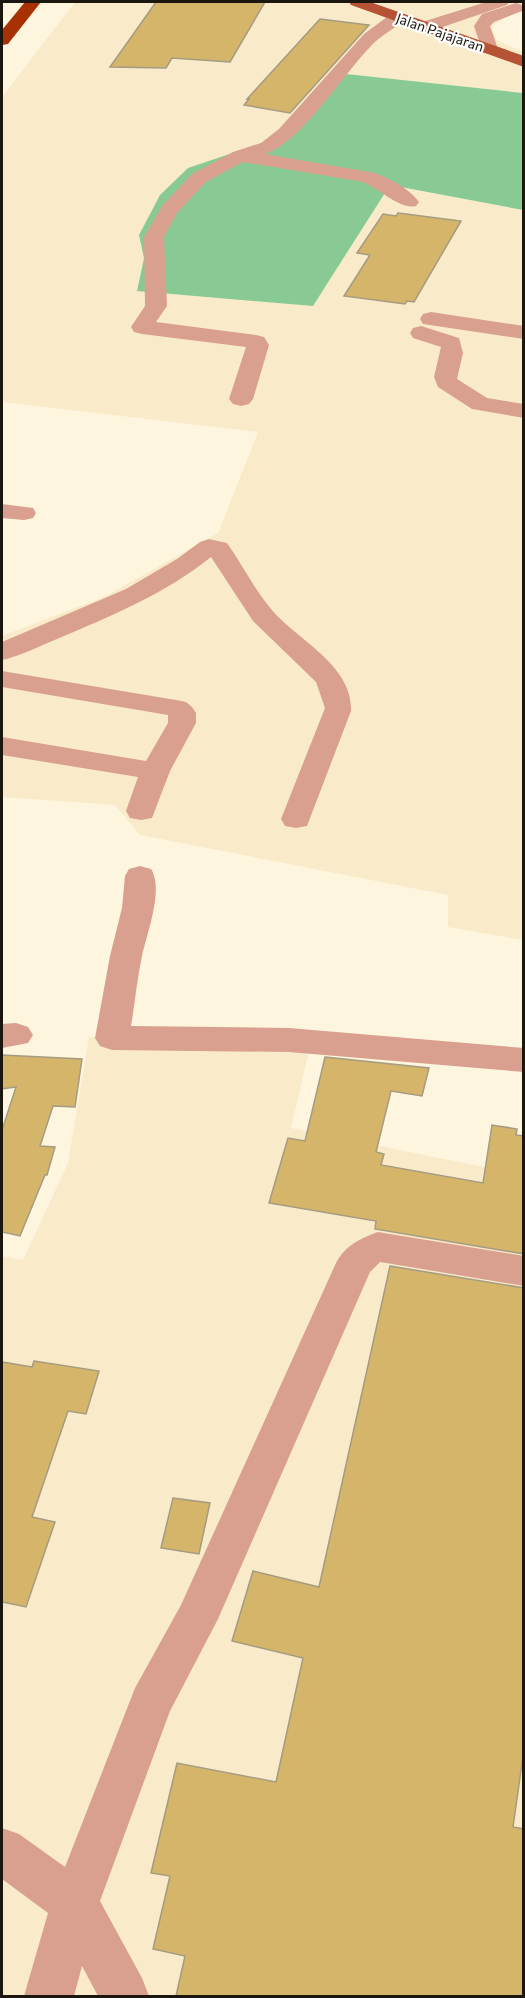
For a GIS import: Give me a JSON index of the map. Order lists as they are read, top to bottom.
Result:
{
  "streets": {
    "main road": ["Jalan Pajajaran"]
  }
}
